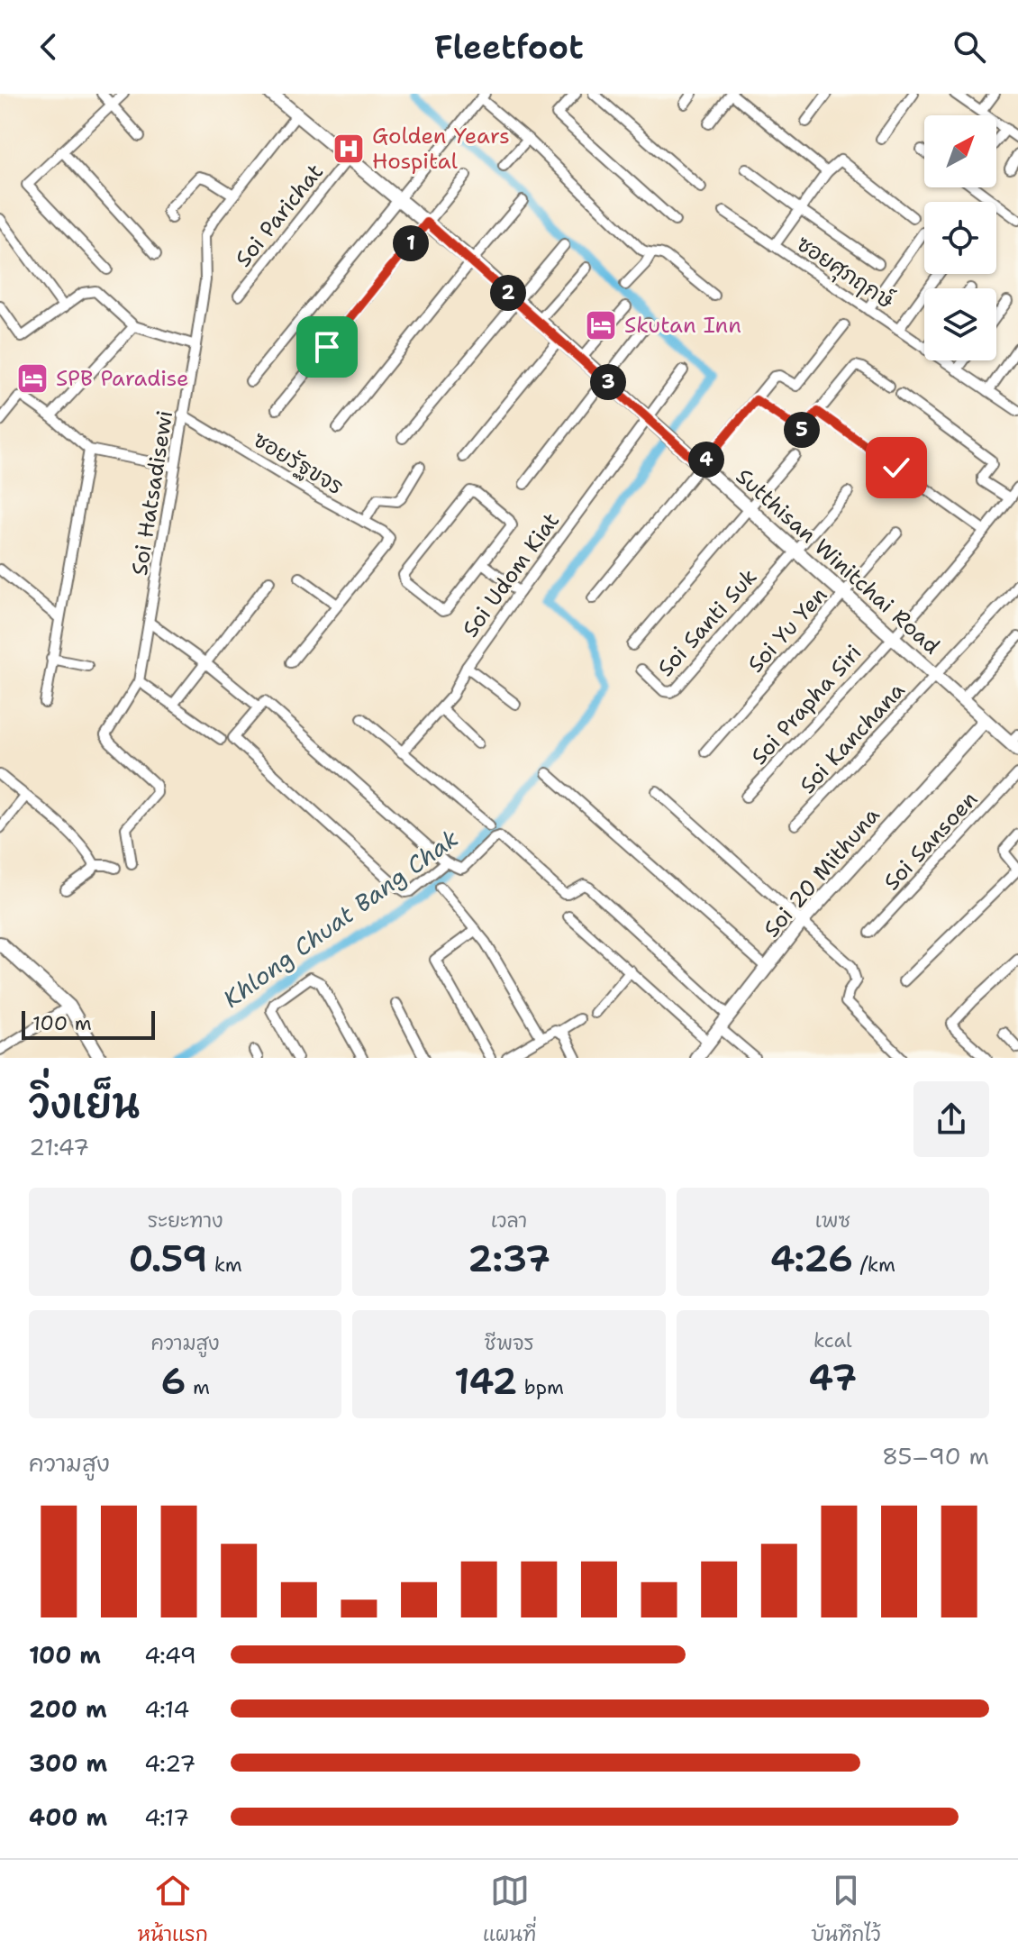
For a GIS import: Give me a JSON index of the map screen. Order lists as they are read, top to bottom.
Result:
{
  "streets": {
    "street": [
      "Soi Parichat",
      "ซอยศุภฤกษ์",
      "ซอยรัฐขจร",
      "Soi Hatsadisewi",
      "Sutthisan Winitchai Road",
      "Soi Udom Kiat",
      "Soi Santi Suk",
      "Soi Yu Yen",
      "Soi Prapha Siri",
      "Soi Kanchana",
      "Soi Sansoen",
      "Soi 20 Mithuna"
    ]
  },
  "crossings": [
    ["Soi Parichat", "Sutthisan Winitchai Road"],
    ["ซอยรัฐขจร", "Soi Hatsadisewi"],
    ["Soi Hatsadisewi", "Sutthisan Winitchai Road"],
    ["Sutthisan Winitchai Road", "Soi Udom Kiat"],
    ["Sutthisan Winitchai Road", "Soi Santi Suk"],
    ["Sutthisan Winitchai Road", "Soi Yu Yen"],
    ["Sutthisan Winitchai Road", "Soi Prapha Siri"],
    ["Sutthisan Winitchai Road", "Soi Kanchana"],
    ["Sutthisan Winitchai Road", "Soi 20 Mithuna"]
  ],
  "water": ["Khlong Chuat Bang Chak"],
  "places": {
    "hospital": ["Golden Years Hospital"],
    "hotel": ["Skutan Inn", "SPB Paradise"]
  },
  "scale_bar": "100 m",
  "north": "top right",
  "page": {
    "header": "Fleetfoot",
    "pins": [
      "1",
      "2",
      "3",
      "5",
      "4"
    ],
    "scale": "100 m",
    "heading": ["วิ่งเย็น", "21:47"],
    "stats": [
      ["ระยะทาง", "0.59 km"],
      ["เวลา", "2:37"],
      ["เพซ", "4:26 /km"],
      ["ความสูง", "6 m"],
      ["ชีพจร", "142 bpm"],
      ["kcal", "47"]
    ],
    "chart": ["ความสูง", "85–90 m"],
    "list": [
      {
        "name": "100 m",
        "note": "4:49"
      },
      {
        "name": "200 m",
        "note": "4:14"
      },
      {
        "name": "300 m",
        "note": "4:27"
      },
      {
        "name": "400 m",
        "note": "4:17"
      }
    ],
    "tabs": ["หน้าแรก", "แผนที่", "บันทึกไว้"]
  }
}
